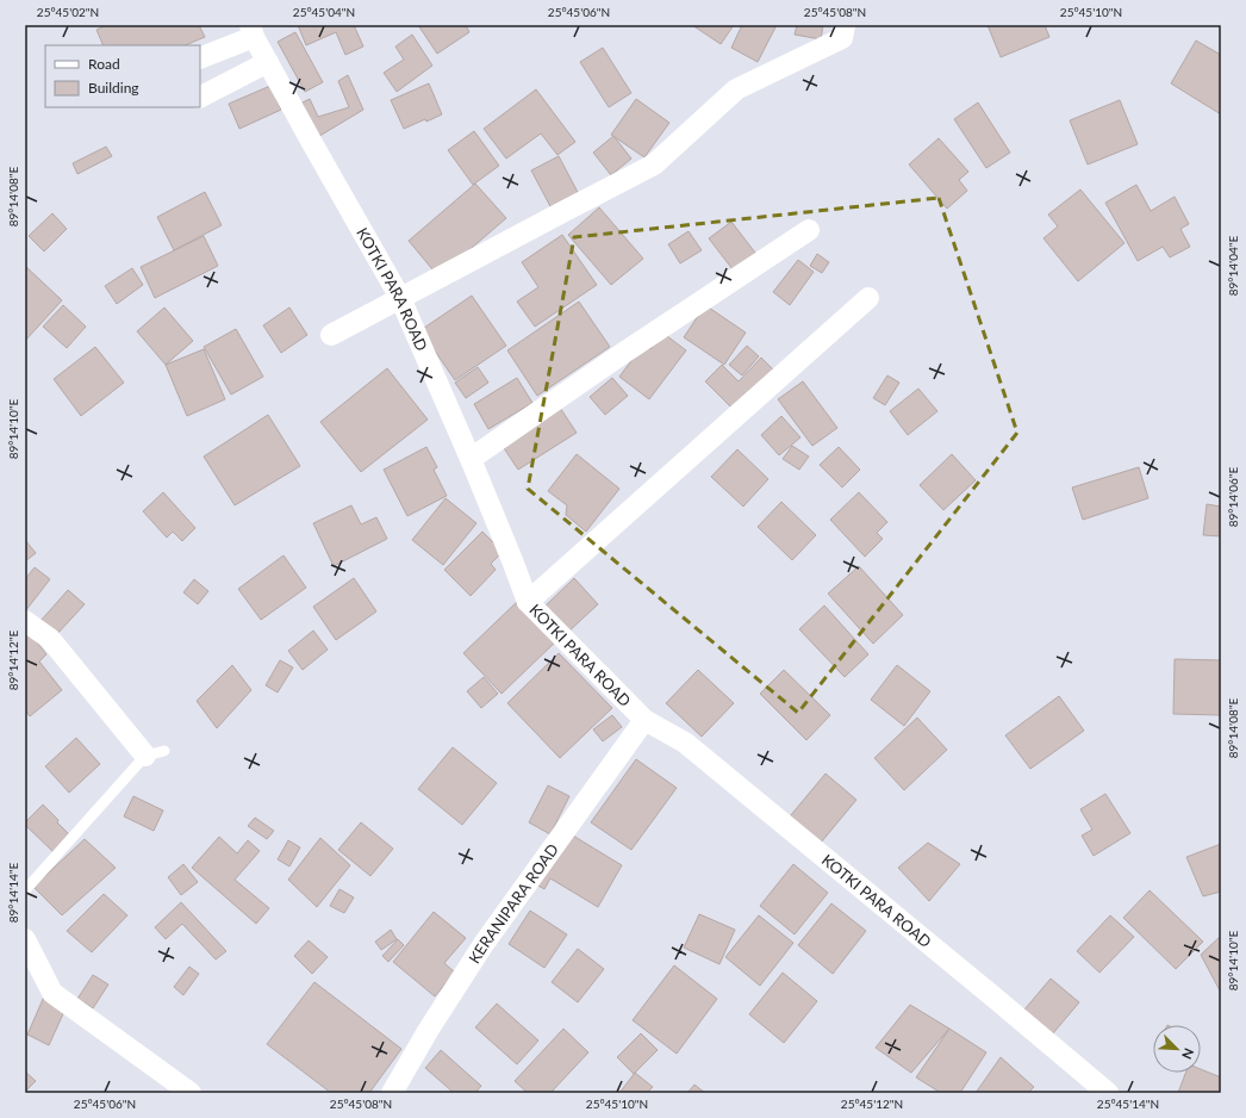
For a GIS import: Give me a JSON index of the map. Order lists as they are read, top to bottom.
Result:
{
  "streets": {
    "street": ["KOTKI PARA ROAD", "KERANIPARA ROAD"]
  },
  "crossings": [
    ["KOTKI PARA ROAD", "KERANIPARA ROAD"]
  ],
  "legend": ["Road", "Building"],
  "north": "bottom right",
  "coordinates": [
    "25°45'02\"N",
    "25°45'04\"N",
    "25°45'06\"N",
    "25°45'08\"N",
    "25°45'10\"N",
    "89°14'08\"E",
    "89°14'04\"E",
    "89°14'10\"E",
    "89°14'06\"E",
    "89°14'12\"E",
    "89°14'14\"E",
    "25°45'12\"N",
    "25°45'14\"N"
  ]
}
